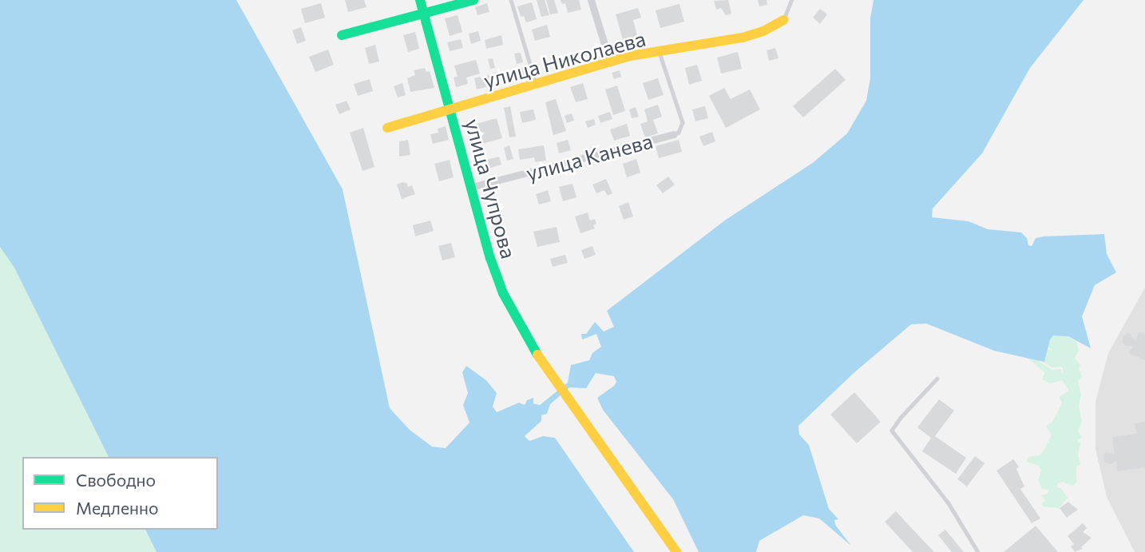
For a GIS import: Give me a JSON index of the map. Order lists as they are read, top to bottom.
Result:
{
  "streets": {
    "street": ["улица Николаева", "улица Канева", "улица Чупрова"]
  },
  "crossings": [
    ["улица Николаева", "улица Чупрова"],
    ["улица Канева", "улица Чупрова"]
  ],
  "legend": ["Свободно", "Медленно"]
}
